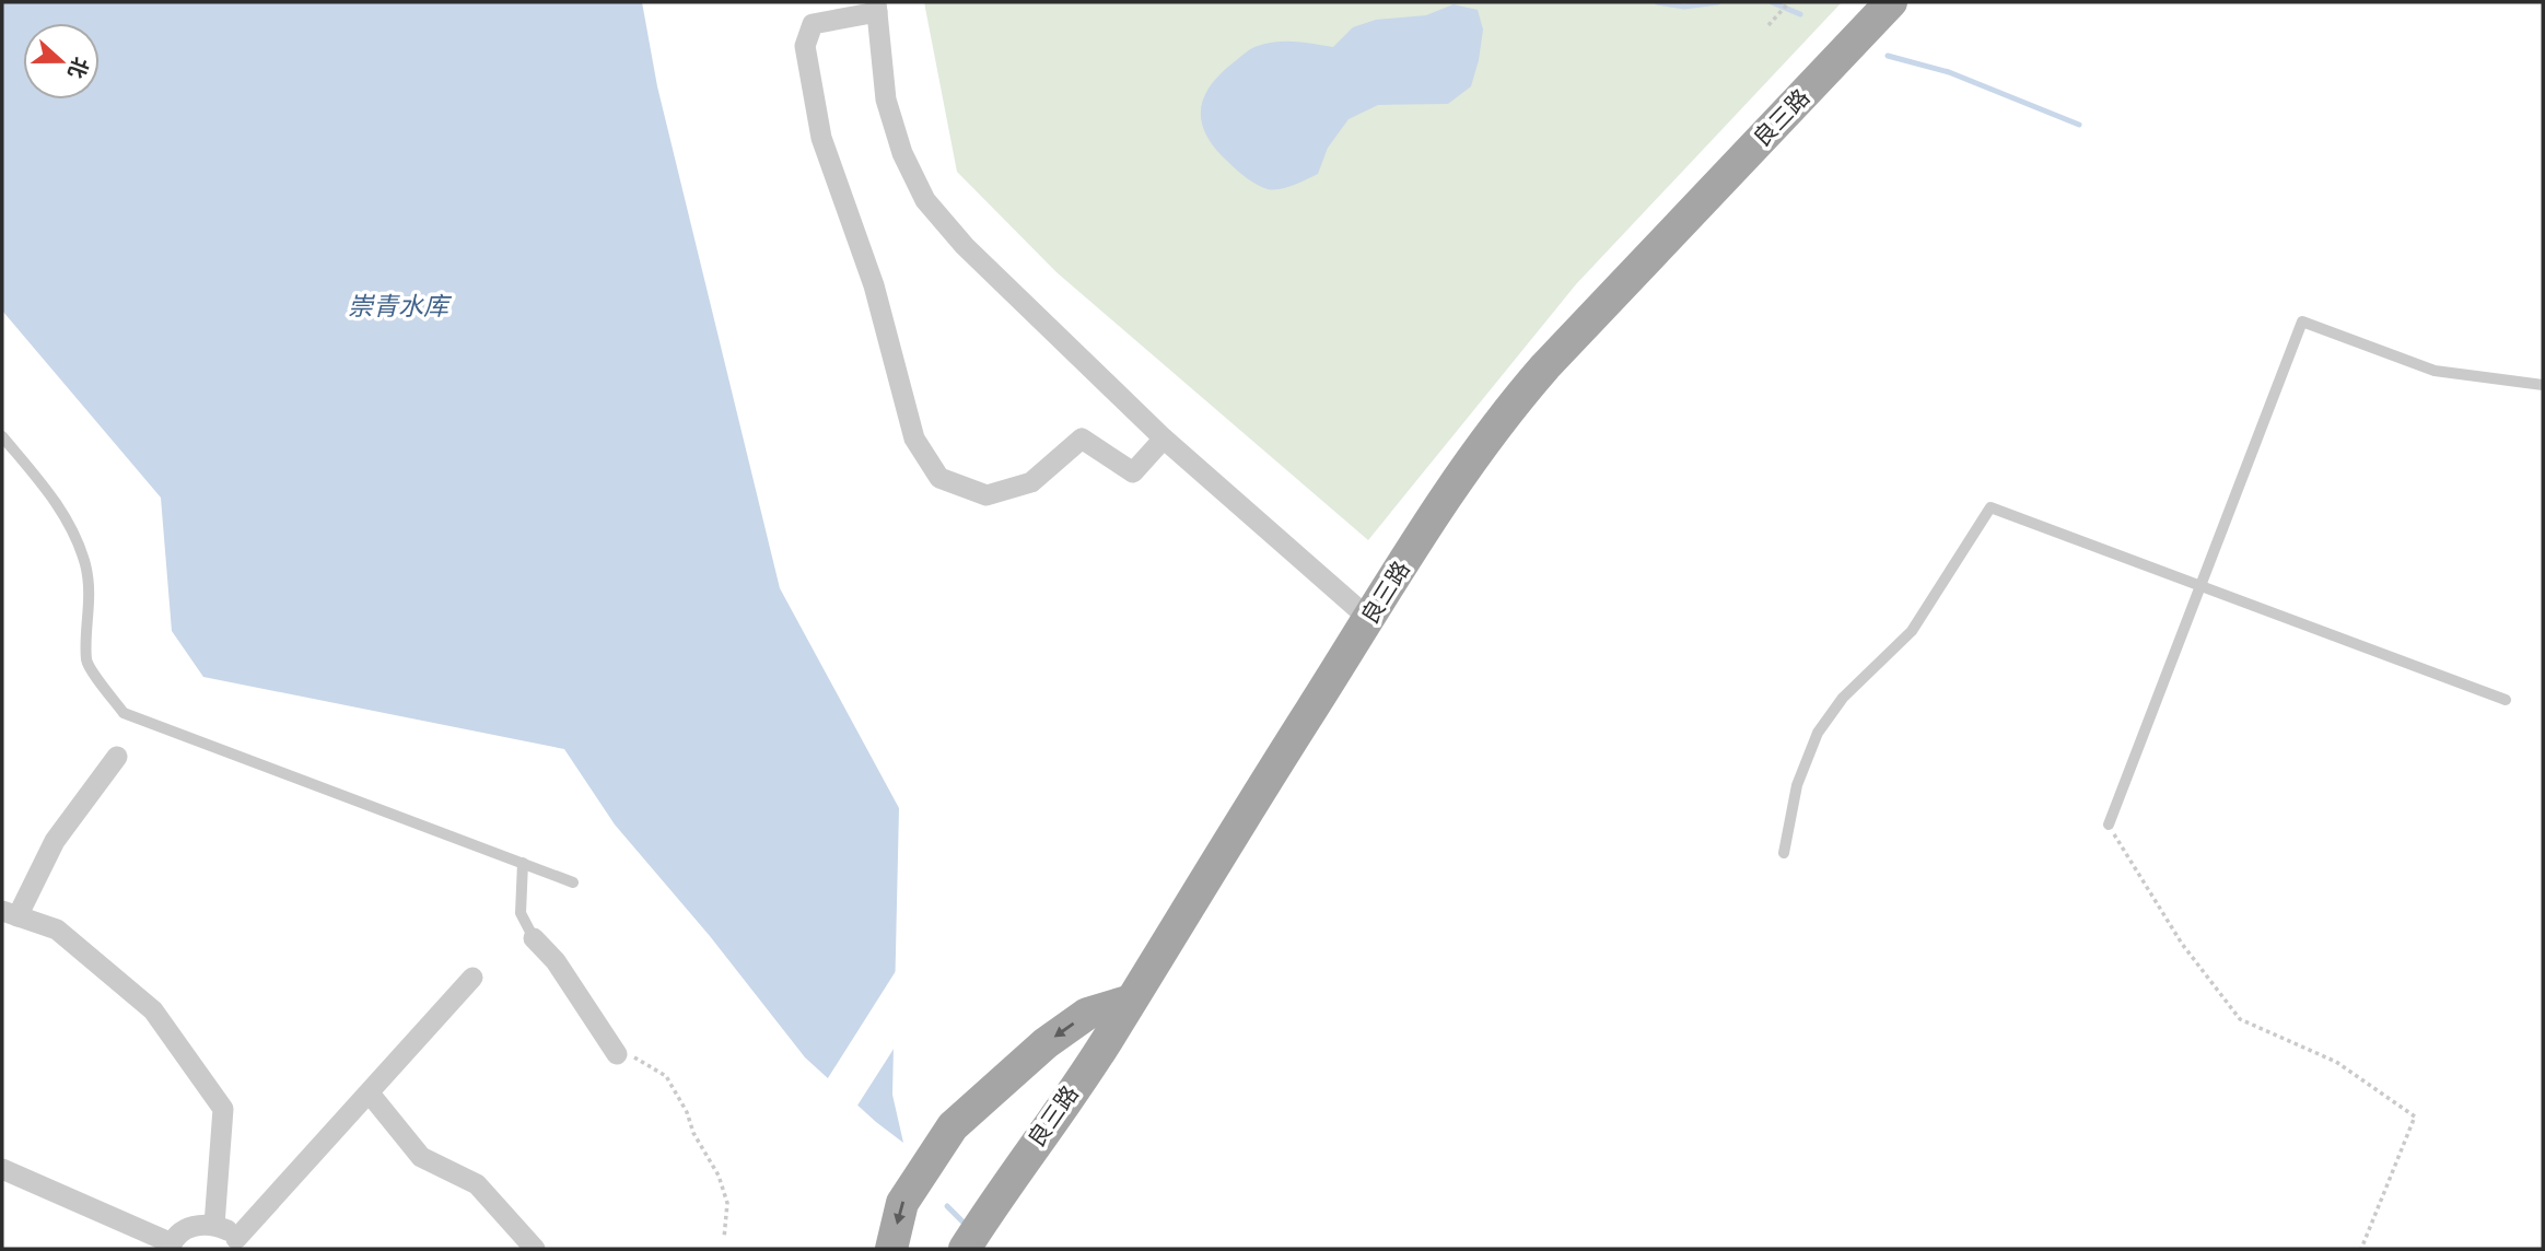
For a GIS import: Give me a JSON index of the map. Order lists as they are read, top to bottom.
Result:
{
  "streets": {
    "main road": ["良三路"]
  },
  "water": ["崇青水库"],
  "north": "right"
}
